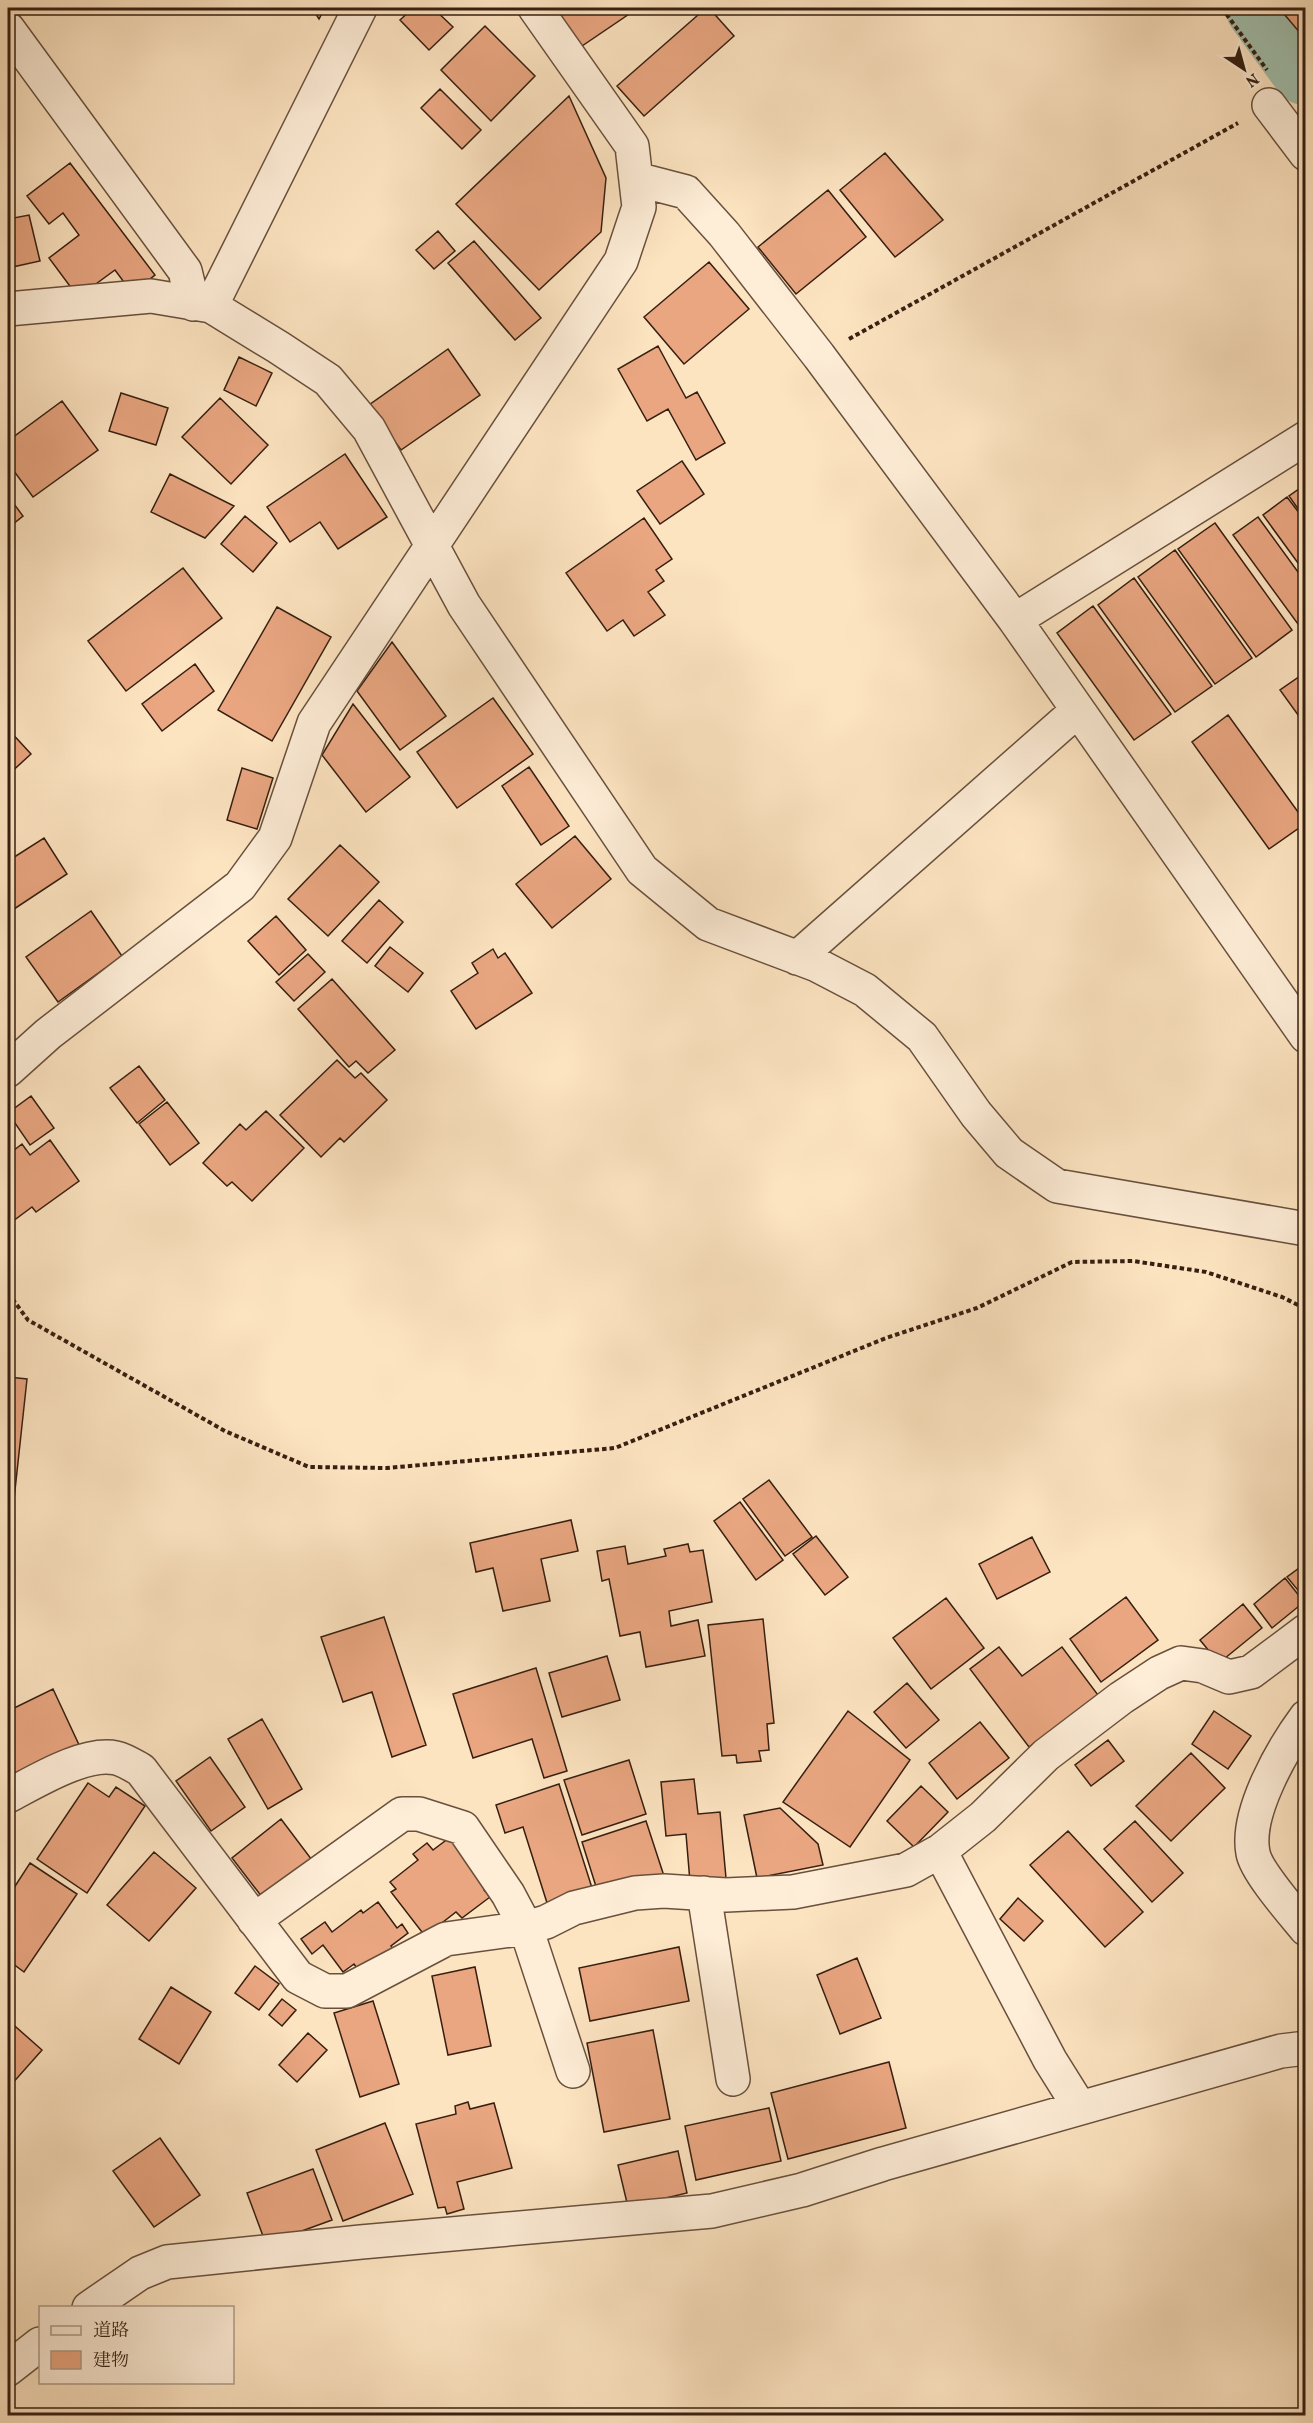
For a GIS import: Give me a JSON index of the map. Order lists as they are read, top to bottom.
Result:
{
  "legend": ["道路", "建物"],
  "north": "bottom right"
}
